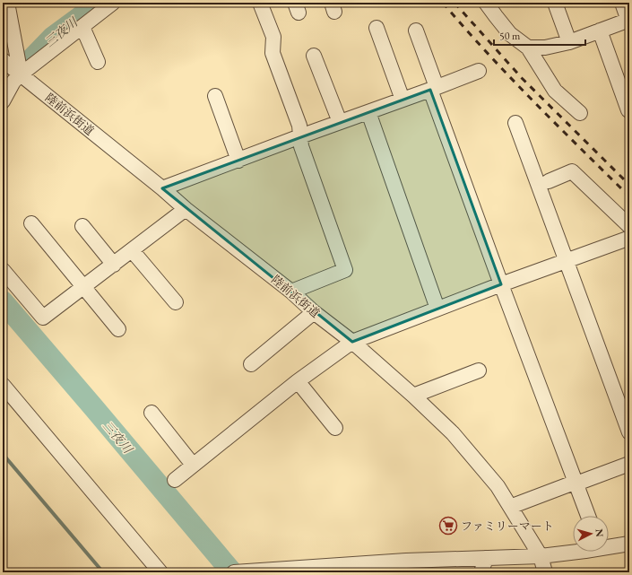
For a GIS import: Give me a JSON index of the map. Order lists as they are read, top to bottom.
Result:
{
  "streets": {
    "street": ["陸前浜街道"]
  },
  "water": ["三夜川"],
  "places": {
    "supermarket": ["ファミリーマート"]
  },
  "scale_bar": "50 m",
  "north": "right"
}
